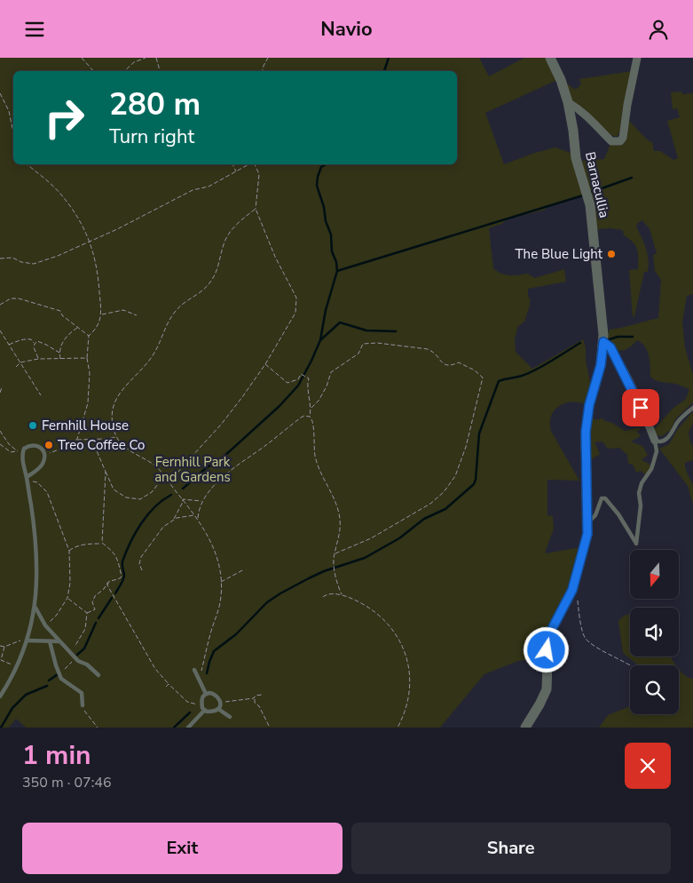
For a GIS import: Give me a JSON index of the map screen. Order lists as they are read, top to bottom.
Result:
{
  "streets": {
    "street": ["Barnacullia"]
  },
  "parks": ["Fernhill Park and Gardens"],
  "places": ["The Blue Light", "Fernhill House", "Treo Coffee Co"],
  "north": "bottom",
  "page": {
    "header": "Navio",
    "turn": ["280 m", "Turn right"],
    "heading": ["1 min", "350 m · 07:46"],
    "buttons": ["Exit", "Share"]
  }
}
